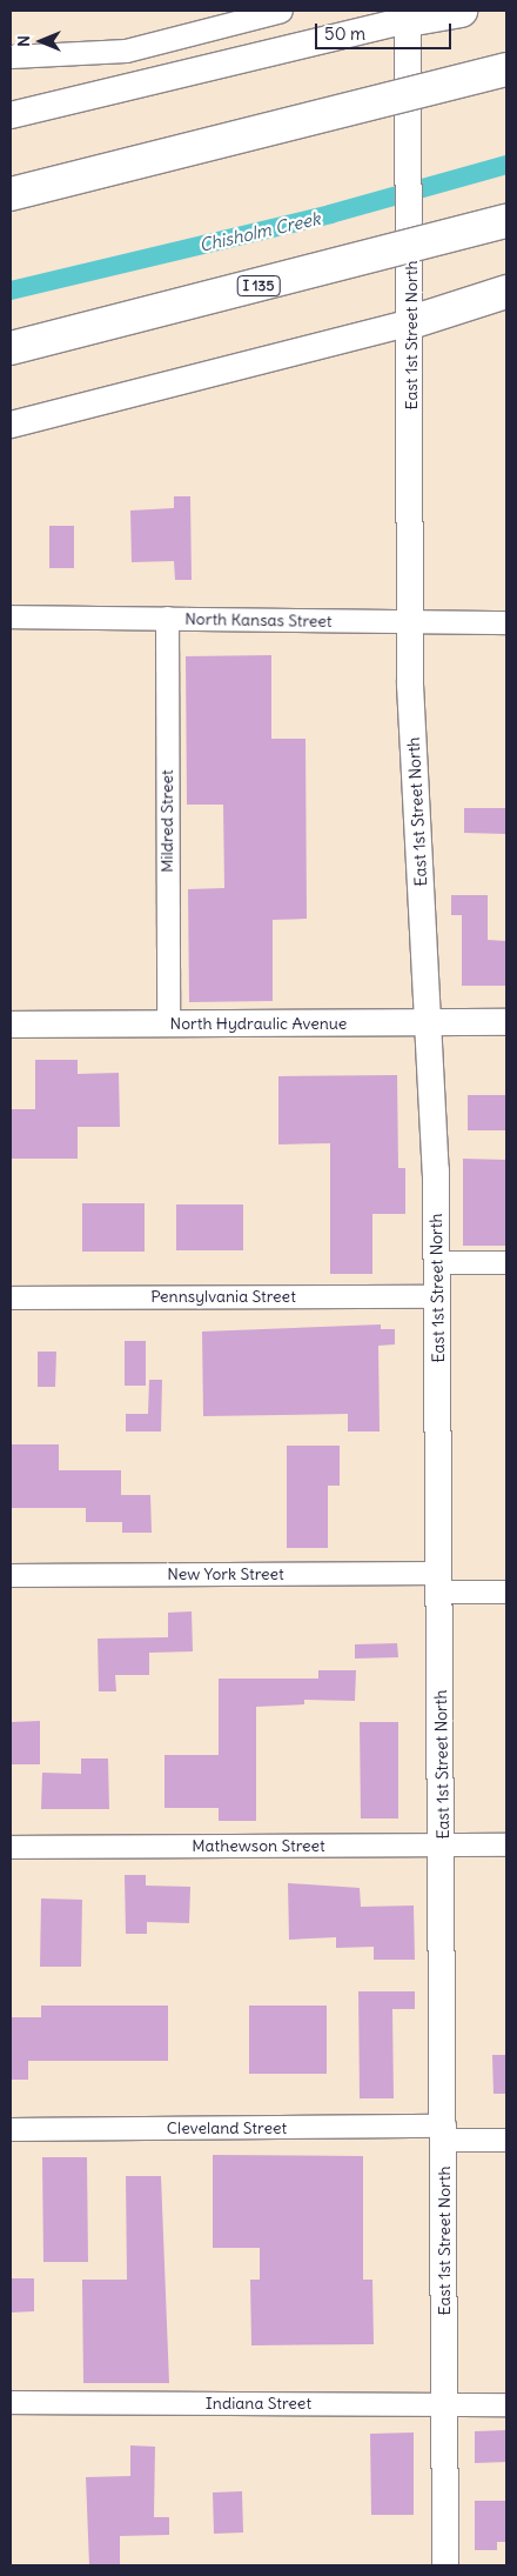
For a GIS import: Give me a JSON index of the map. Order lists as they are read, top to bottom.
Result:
{
  "streets": {
    "highway": ["I 135"],
    "street": [
      "East 1st Street North",
      "North Kansas Street",
      "Mildred Street",
      "North Hydraulic Avenue",
      "Pennsylvania Street",
      "New York Street",
      "Mathewson Street",
      "Cleveland Street",
      "Indiana Street"
    ]
  },
  "crossings": [
    ["East 1st Street North", "North Kansas Street"],
    ["East 1st Street North", "North Hydraulic Avenue"],
    ["East 1st Street North", "Pennsylvania Street"],
    ["East 1st Street North", "New York Street"],
    ["East 1st Street North", "Mathewson Street"],
    ["East 1st Street North", "Cleveland Street"],
    ["East 1st Street North", "Indiana Street"],
    ["North Kansas Street", "Mildred Street"],
    ["Mildred Street", "North Hydraulic Avenue"]
  ],
  "water": ["Chisholm Creek"],
  "scale_bar": "50 m",
  "north": "left"
}
